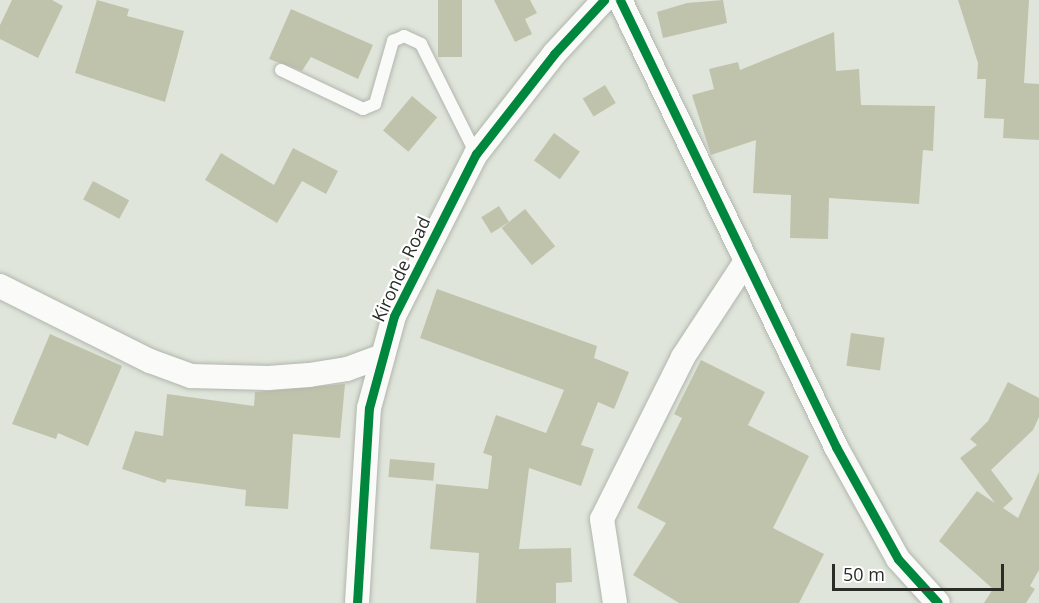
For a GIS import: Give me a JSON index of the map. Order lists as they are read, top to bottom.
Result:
{
  "streets": {
    "street": ["Kironde Road"]
  },
  "scale_bar": "50 m"
}
